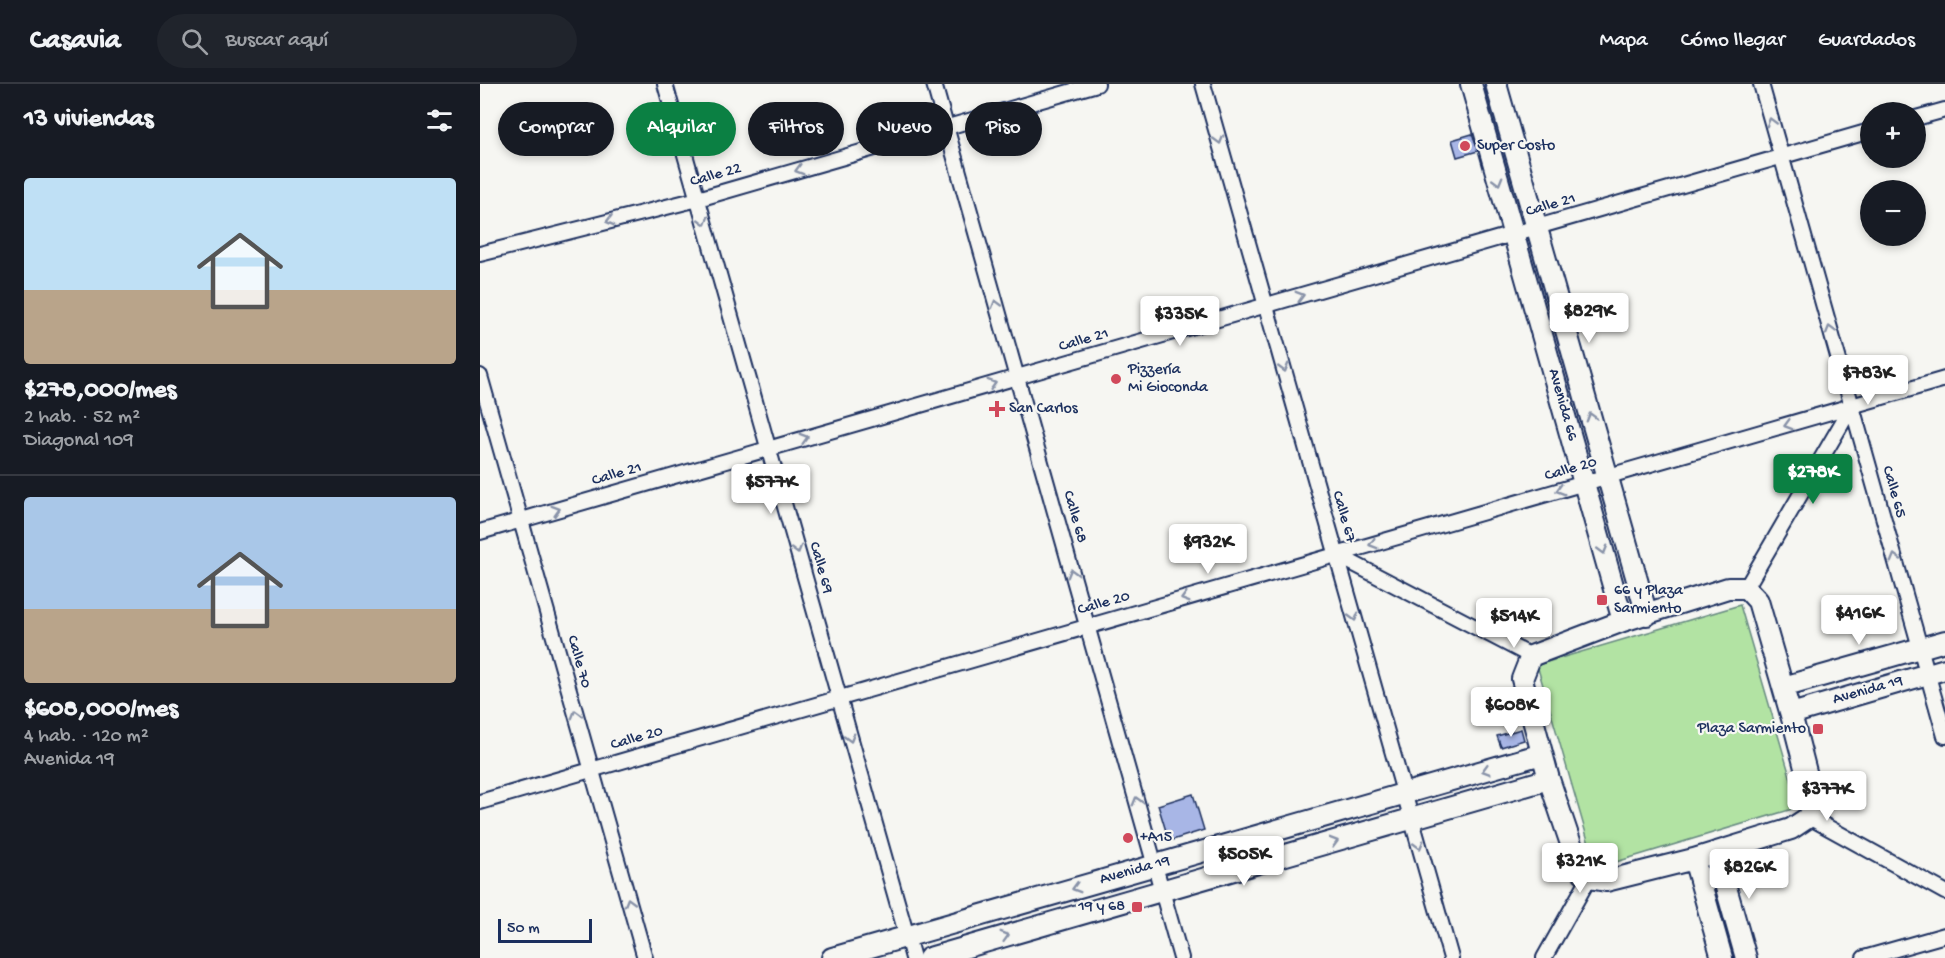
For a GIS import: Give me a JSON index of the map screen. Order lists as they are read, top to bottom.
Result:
{
  "streets": {
    "main road": ["Avenida 66", "Avenida 19"],
    "street": [
      "Calle 22",
      "Calle 21",
      "Calle 20",
      "Calle 65",
      "Calle 68",
      "Calle 67",
      "Calle 69",
      "Calle 70"
    ]
  },
  "crossings": [
    ["Calle 22", "Calle 69"],
    ["Calle 21", "Avenida 66"],
    ["Calle 21", "Calle 65"],
    ["Calle 21", "Calle 68"],
    ["Calle 21", "Calle 67"],
    ["Calle 21", "Calle 69"],
    ["Calle 21", "Calle 70"],
    ["Avenida 66", "Calle 20"],
    ["Calle 20", "Calle 65"],
    ["Calle 20", "Calle 68"],
    ["Calle 20", "Calle 67"],
    ["Calle 20", "Calle 69"],
    ["Calle 20", "Calle 70"],
    ["Calle 65", "Avenida 19"],
    ["Calle 68", "Avenida 19"],
    ["Calle 67", "Avenida 19"],
    ["Calle 69", "Avenida 19"]
  ],
  "one_way": [
    "Calle 22",
    "Calle 21",
    "Calle 20",
    "Calle 65",
    "Calle 68",
    "Calle 67",
    "Calle 69",
    "Calle 70"
  ],
  "places": {
    "other": ["Super Costo", "Pizzería Mi Gioconda", "+A15"],
    "health": ["San Carlos"],
    "transit": ["66 y Plaza Sarmiento", "Plaza Sarmiento", "19 y 68"]
  },
  "scale_bar": "50 m",
  "page": {
    "header": "Casavia",
    "search": "Buscar aquí",
    "nav": ["Mapa", "Cómo llegar", "Guardados"],
    "heading": "13 viviendas",
    "map_buttons": ["+", "−"],
    "chip": [
      "Comprar",
      "Alquilar",
      "Filtros",
      "Nuevo",
      "Piso"
    ],
    "list": [
      {
        "name": "$278,000/mes",
        "note": "2 hab. · 52 m² · Diagonal 109"
      },
      {
        "name": "$608,000/mes",
        "note": "4 hab. · 120 m² · Avenida 19"
      }
    ],
    "price": [
      "$829K",
      "$335K",
      "$783K",
      "$278K",
      "$577K",
      "$932K",
      "$416K",
      "$514K",
      "$608K",
      "$377K",
      "$505K",
      "$321K",
      "$826K"
    ],
    "scale": "50 m"
  }
}
